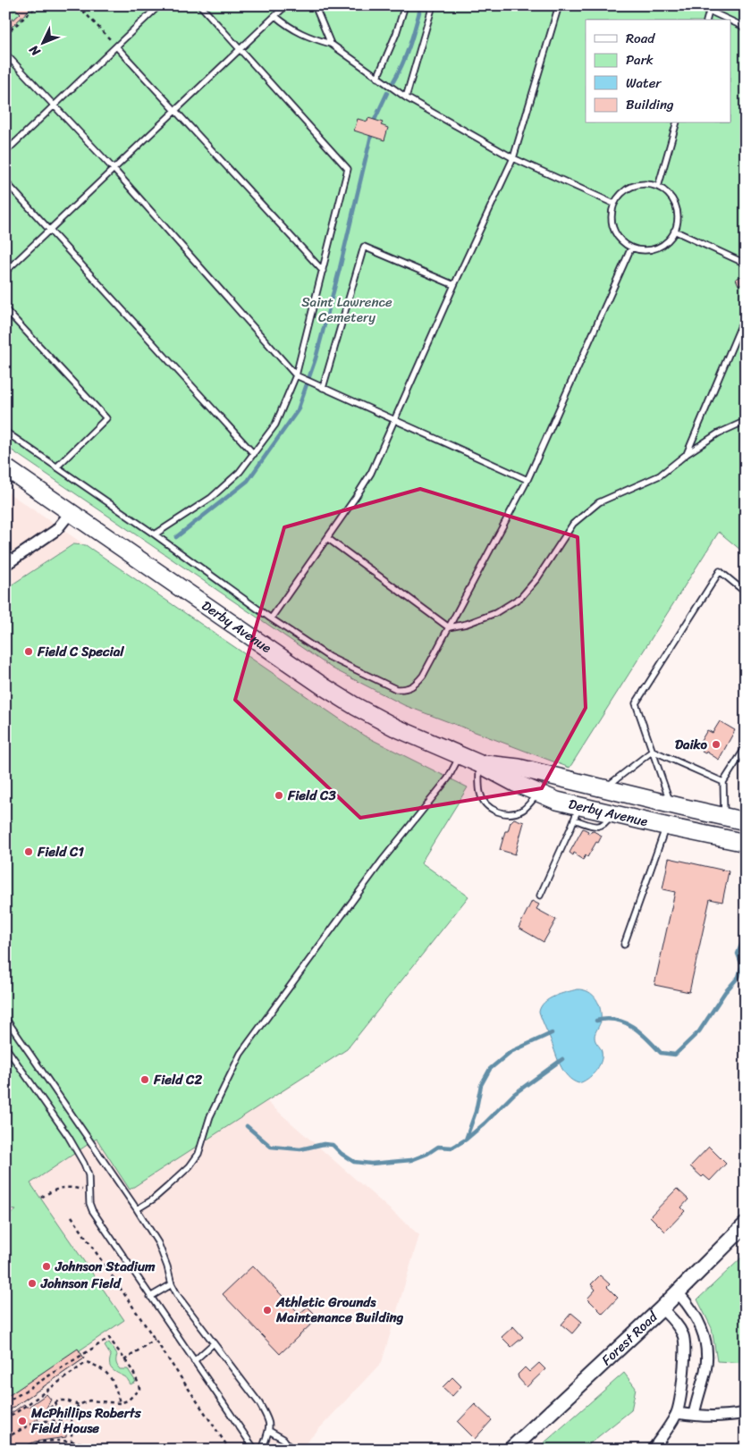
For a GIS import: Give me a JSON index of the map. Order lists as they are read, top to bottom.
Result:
{
  "streets": {
    "highway": ["Derby Avenue"],
    "main road": ["Forest Road"]
  },
  "parks": ["Saint Lawrence Cemetery"],
  "places": [
    "Field C Special",
    "Daiko",
    "Field C3",
    "Field C1",
    "Field C2",
    "Johnson Stadium",
    "Johnson Field",
    "Athletic Grounds Maintenance Building",
    "McPhillips Roberts Field House"
  ],
  "legend": [
    "Road",
    "Park",
    "Water",
    "Building"
  ],
  "north": "bottom left"
}
